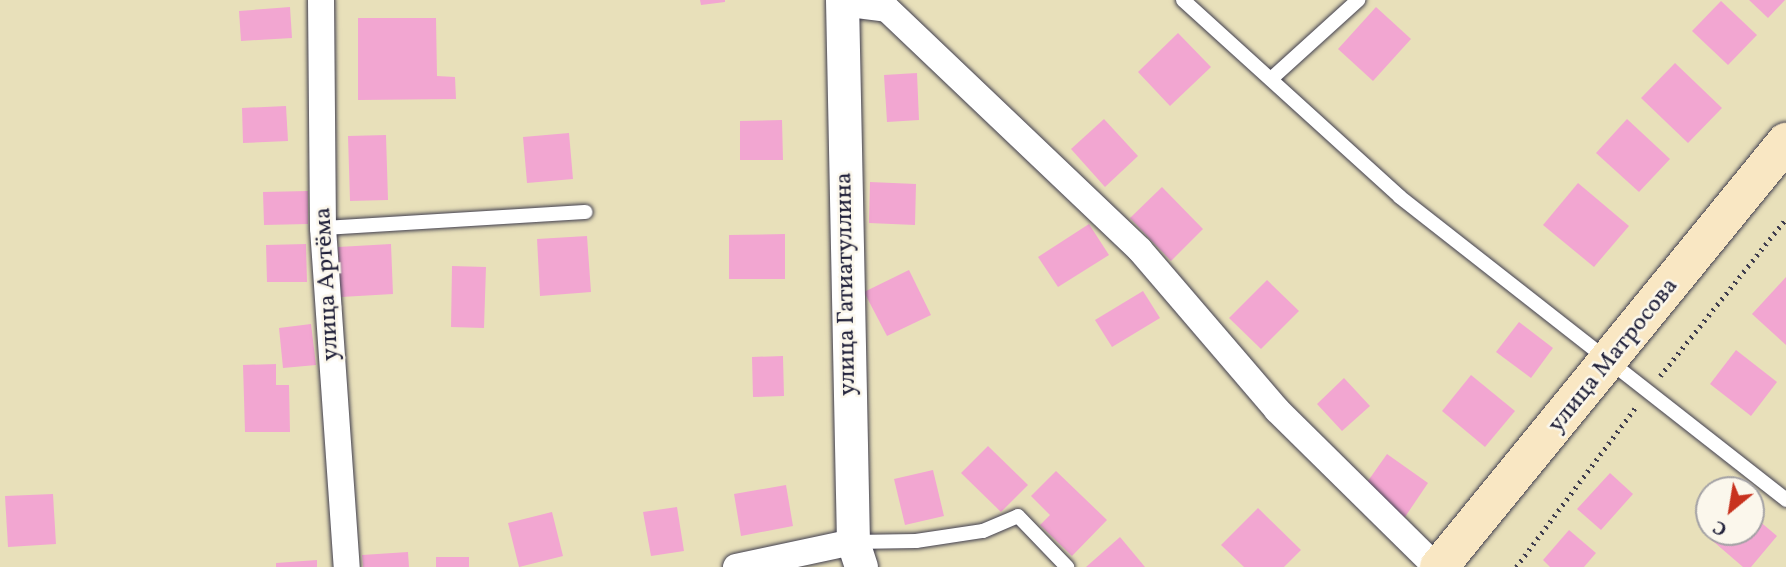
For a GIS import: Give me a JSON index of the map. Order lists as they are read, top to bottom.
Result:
{
  "streets": {
    "main road": ["улица Матросова"],
    "street": ["улица Артёма", "улица Гатиатуллина"]
  },
  "north": "bottom left"
}
